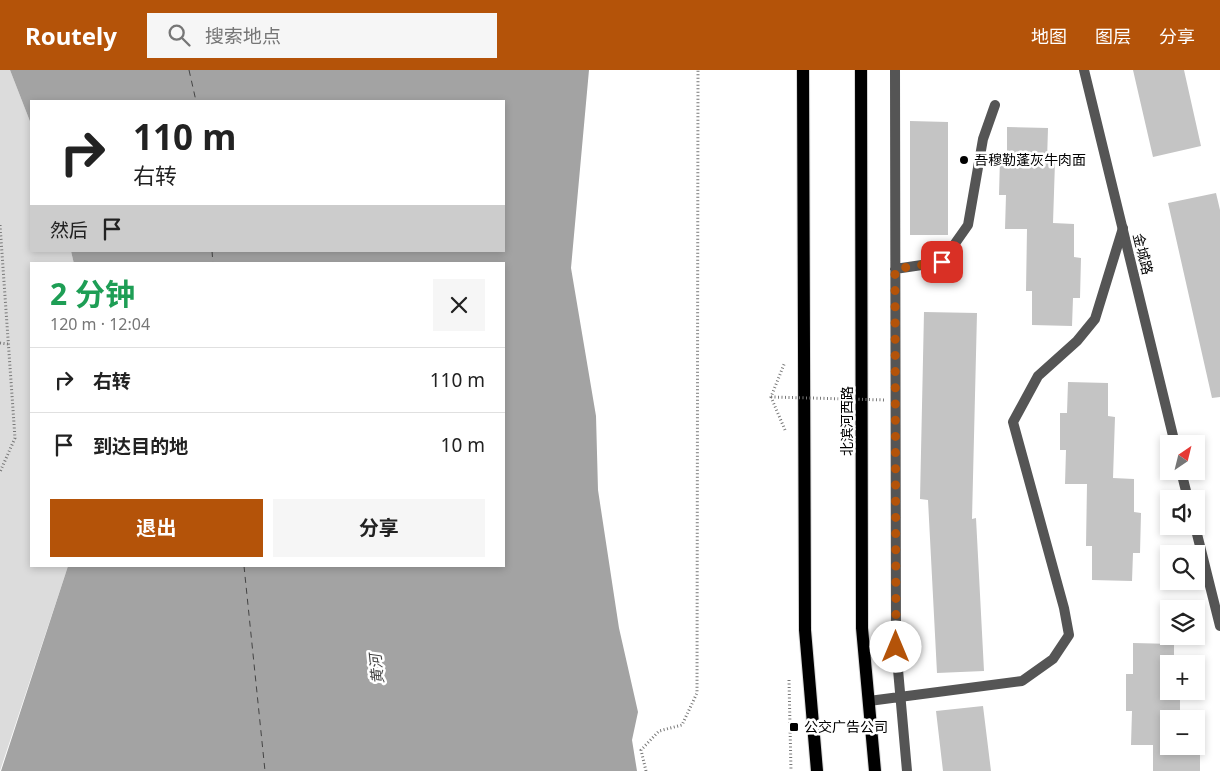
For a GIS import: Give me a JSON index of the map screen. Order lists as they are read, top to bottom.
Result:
{
  "streets": {
    "main road": ["北滨河西路"],
    "street": ["金城路"]
  },
  "water": ["黄河"],
  "places": {
    "other": ["吾穆勒蓬灰牛肉面"],
    "transit": ["公交广告公司"]
  },
  "north": "top right",
  "page": {
    "header": "Routely",
    "search": "搜索地点",
    "nav": ["地图", "图层", "分享"],
    "turn": ["110 m", "右转"],
    "then": "然后",
    "heading": ["2 分钟", "120 m · 12:04"],
    "list": [
      {
        "name": "右转",
        "value": "110 m"
      },
      {
        "name": "到达目的地",
        "value": "10 m"
      }
    ],
    "map_buttons": ["+", "−"],
    "buttons": ["退出", "分享"]
  }
}
